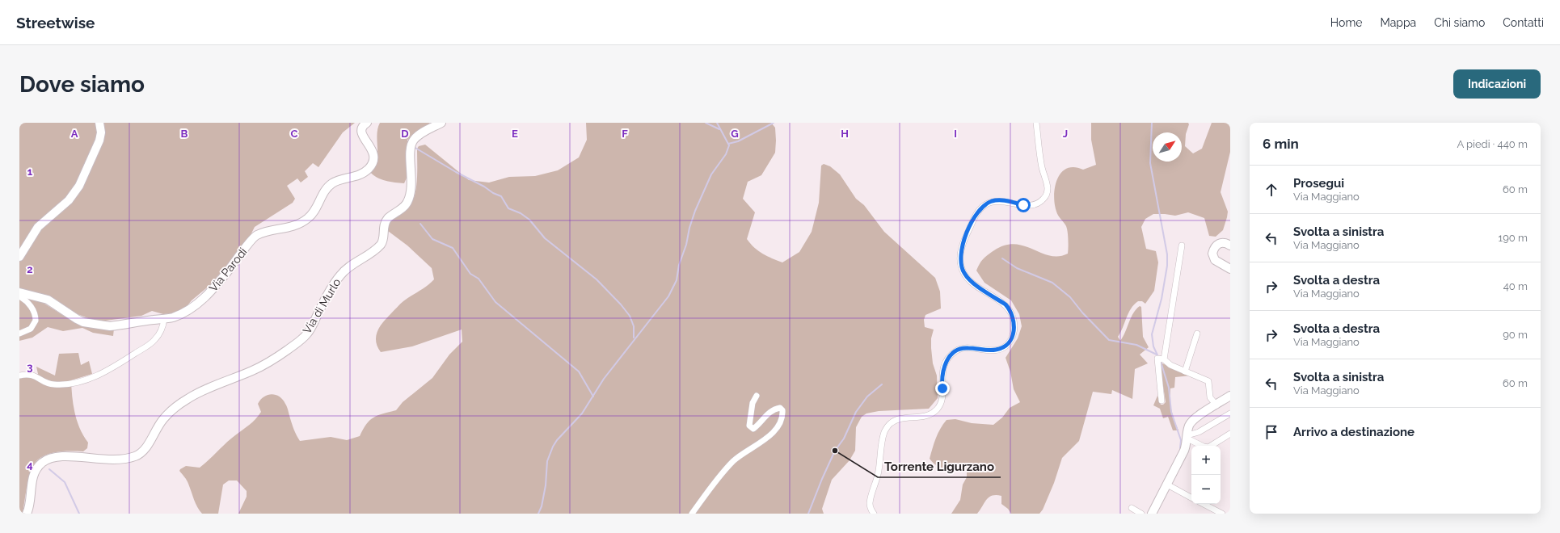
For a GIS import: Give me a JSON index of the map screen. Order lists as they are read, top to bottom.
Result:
{
  "streets": {
    "street": ["Via Parodi", "Via di Murlo"]
  },
  "places": ["Torrente Ligurzano"],
  "north": "top right",
  "page": {
    "header": "Streetwise",
    "nav": [
      "Home",
      "Mappa",
      "Chi siamo",
      "Contatti"
    ],
    "buttons": "Indicazioni",
    "title": "Dove siamo",
    "heading": ["6 min", "A piedi · 440 m"],
    "list": [
      ["Prosegui", "Via Maggiano", "60 m"],
      ["Svolta a sinistra", "Via Maggiano", "190 m"],
      ["Svolta a destra", "Via Maggiano", "40 m"],
      ["Svolta a destra", "Via Maggiano", "90 m"],
      ["Svolta a sinistra", "Via Maggiano", "60 m"],
      "Arrivo a destinazione"
    ],
    "map_buttons": ["+", "−"]
  },
  "grid": {
    "columns": [
      "A",
      "B",
      "C",
      "D",
      "E",
      "F",
      "G",
      "H",
      "I",
      "J"
    ],
    "rows": [
      "1",
      "2",
      "3",
      "4"
    ]
  }
}
